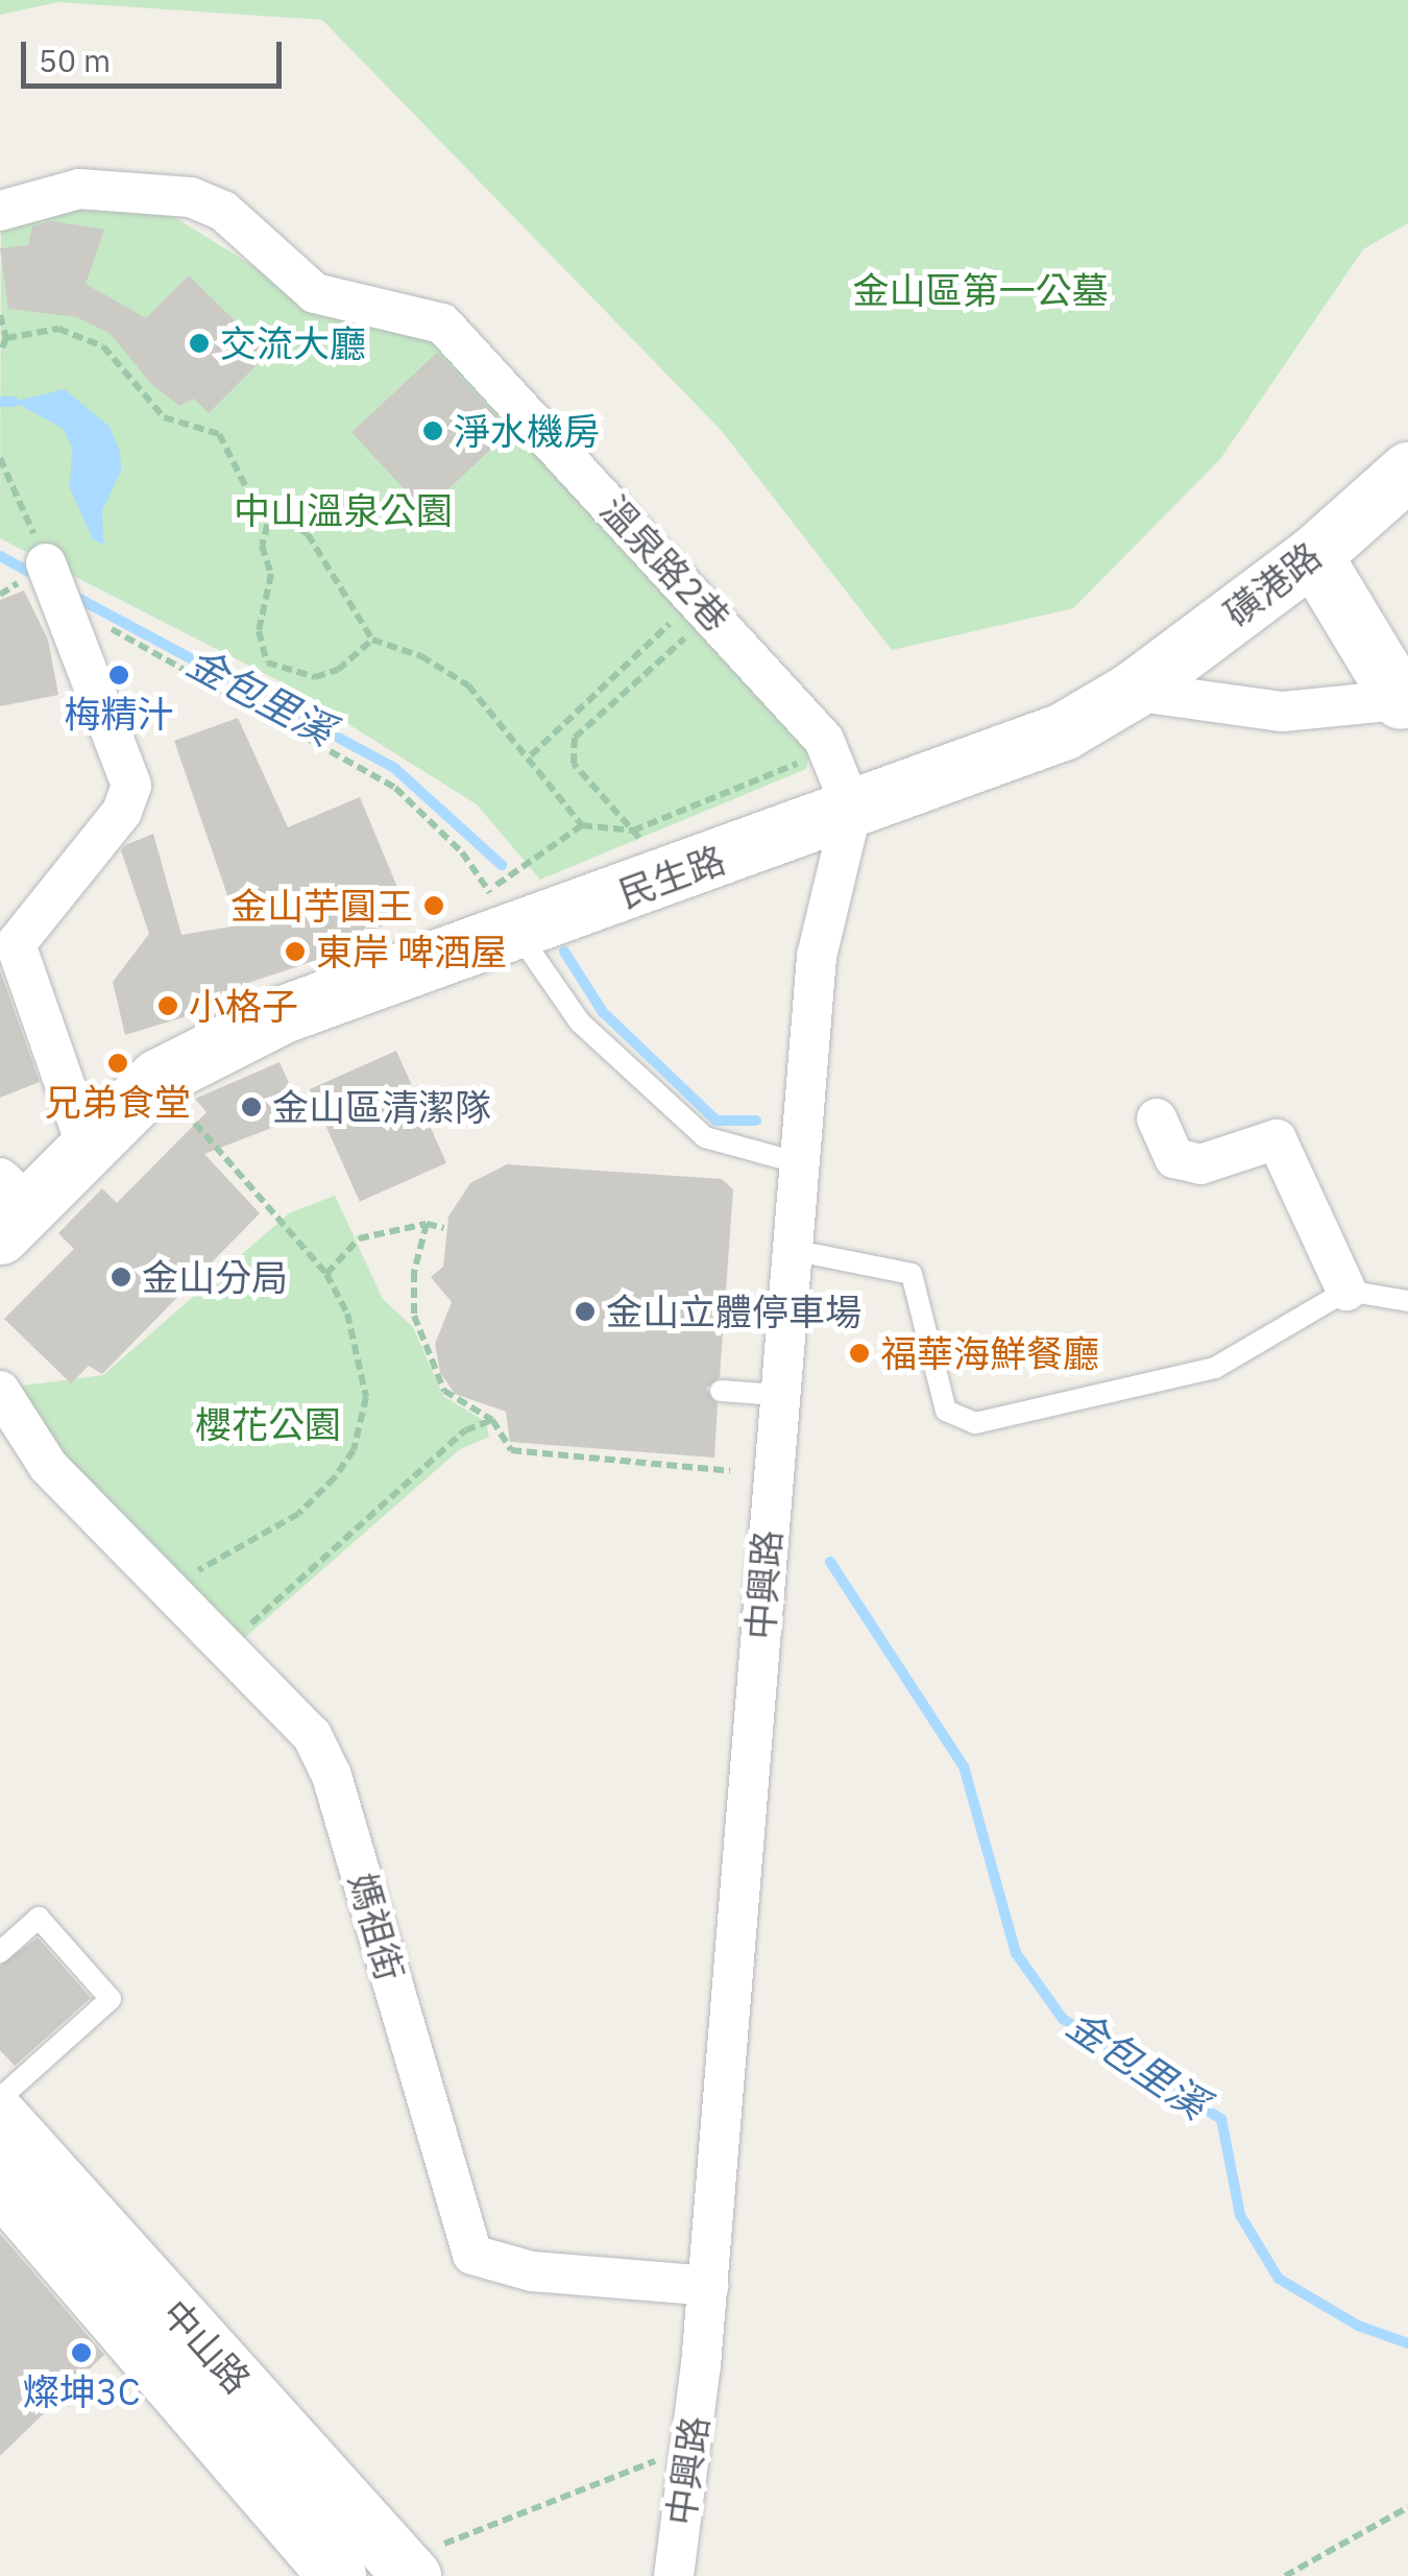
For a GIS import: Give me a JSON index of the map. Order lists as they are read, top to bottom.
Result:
{
  "streets": {
    "street": [
      "溫泉路2巷",
      "磺港路",
      "民生路",
      "中興路",
      "媽祖街",
      "中山路"
    ]
  },
  "crossings": [
    ["溫泉路2巷", "民生路"],
    ["溫泉路2巷", "中興路"],
    ["磺港路", "民生路"],
    ["民生路", "中興路"],
    ["中興路", "媽祖街"]
  ],
  "water": ["金包里溪"],
  "parks": ["金山區第一公墓", "中山溫泉公園", "櫻花公園"],
  "places": [
    "交流大廳",
    "淨水機房",
    "梅精汁",
    "金山芋圓王",
    "東岸 啤酒屋",
    "小格子",
    "兄弟食堂",
    "金山區清潔隊",
    "金山分局",
    "金山立體停車場",
    "福華海鮮餐廳",
    "燦坤3C"
  ],
  "scale_bar": "50 m"
}
